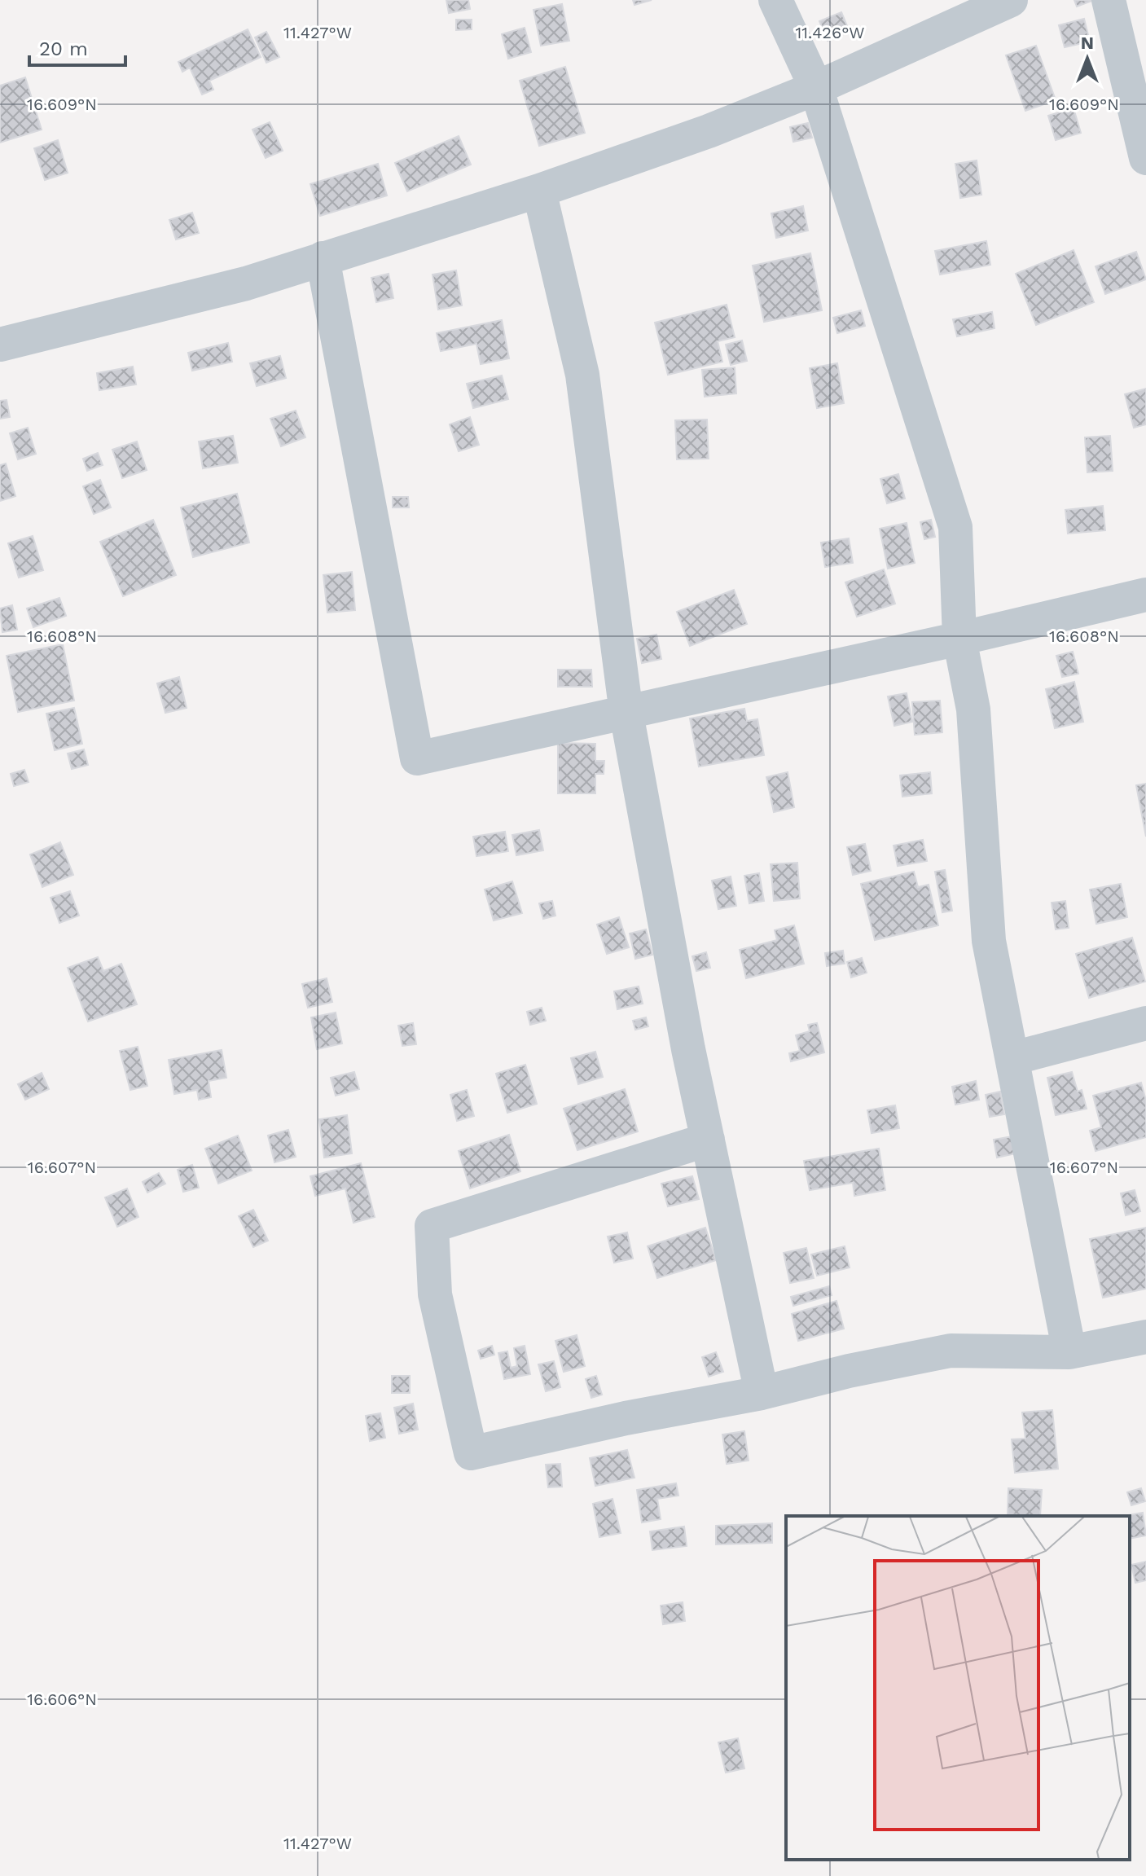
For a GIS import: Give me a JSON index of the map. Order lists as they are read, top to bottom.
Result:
{
  "scale_bar": "20 m",
  "north": "top",
  "coordinates": [
    "11.427°W",
    "11.426°W",
    "16.609°N",
    "16.608°N",
    "16.607°N",
    "16.606°N"
  ]
}
